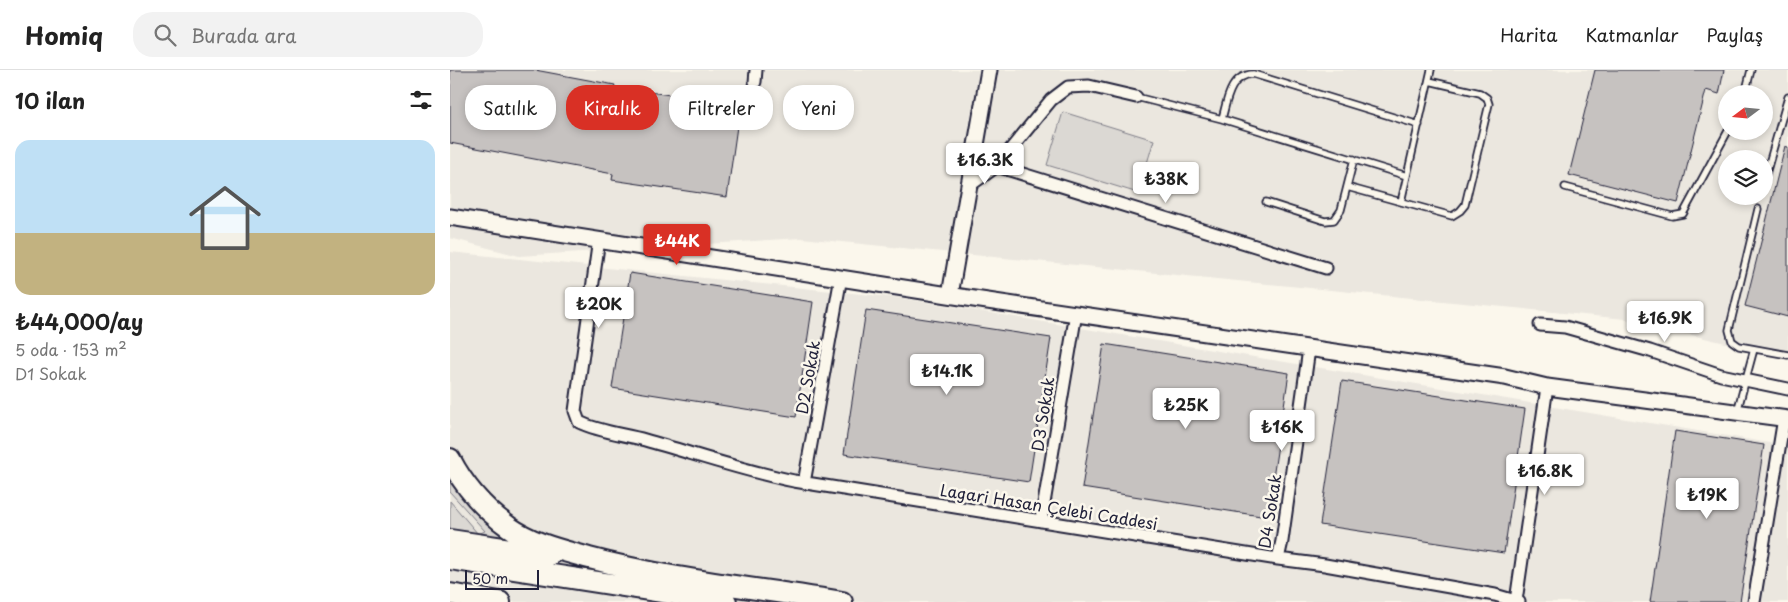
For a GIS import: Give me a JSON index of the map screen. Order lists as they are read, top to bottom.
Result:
{
  "streets": {
    "street": [
      "D2 Sokak",
      "D3 Sokak",
      "Lagari Hasan Çelebi Caddesi",
      "D4 Sokak"
    ]
  },
  "crossings": [
    ["D2 Sokak", "Lagari Hasan Çelebi Caddesi"],
    ["D3 Sokak", "Lagari Hasan Çelebi Caddesi"],
    ["Lagari Hasan Çelebi Caddesi", "D4 Sokak"]
  ],
  "scale_bar": "50 m",
  "north": "left",
  "page": {
    "header": "Homiq",
    "search": "Burada ara",
    "nav": ["Harita", "Katmanlar", "Paylaş"],
    "heading": "10 ilan",
    "chip": [
      "Satılık",
      "Kiralık",
      "Filtreler",
      "Yeni"
    ],
    "list": [
      {
        "name": "₺44,000/ay",
        "note": "5 oda · 153 m² · D1 Sokak"
      }
    ],
    "price": [
      "₺16.3K",
      "₺38K",
      "₺44K",
      "₺20K",
      "₺16.9K",
      "₺14.1K",
      "₺25K",
      "₺16K",
      "₺16.8K",
      "₺19K"
    ],
    "scale": "50 m"
  }
}
